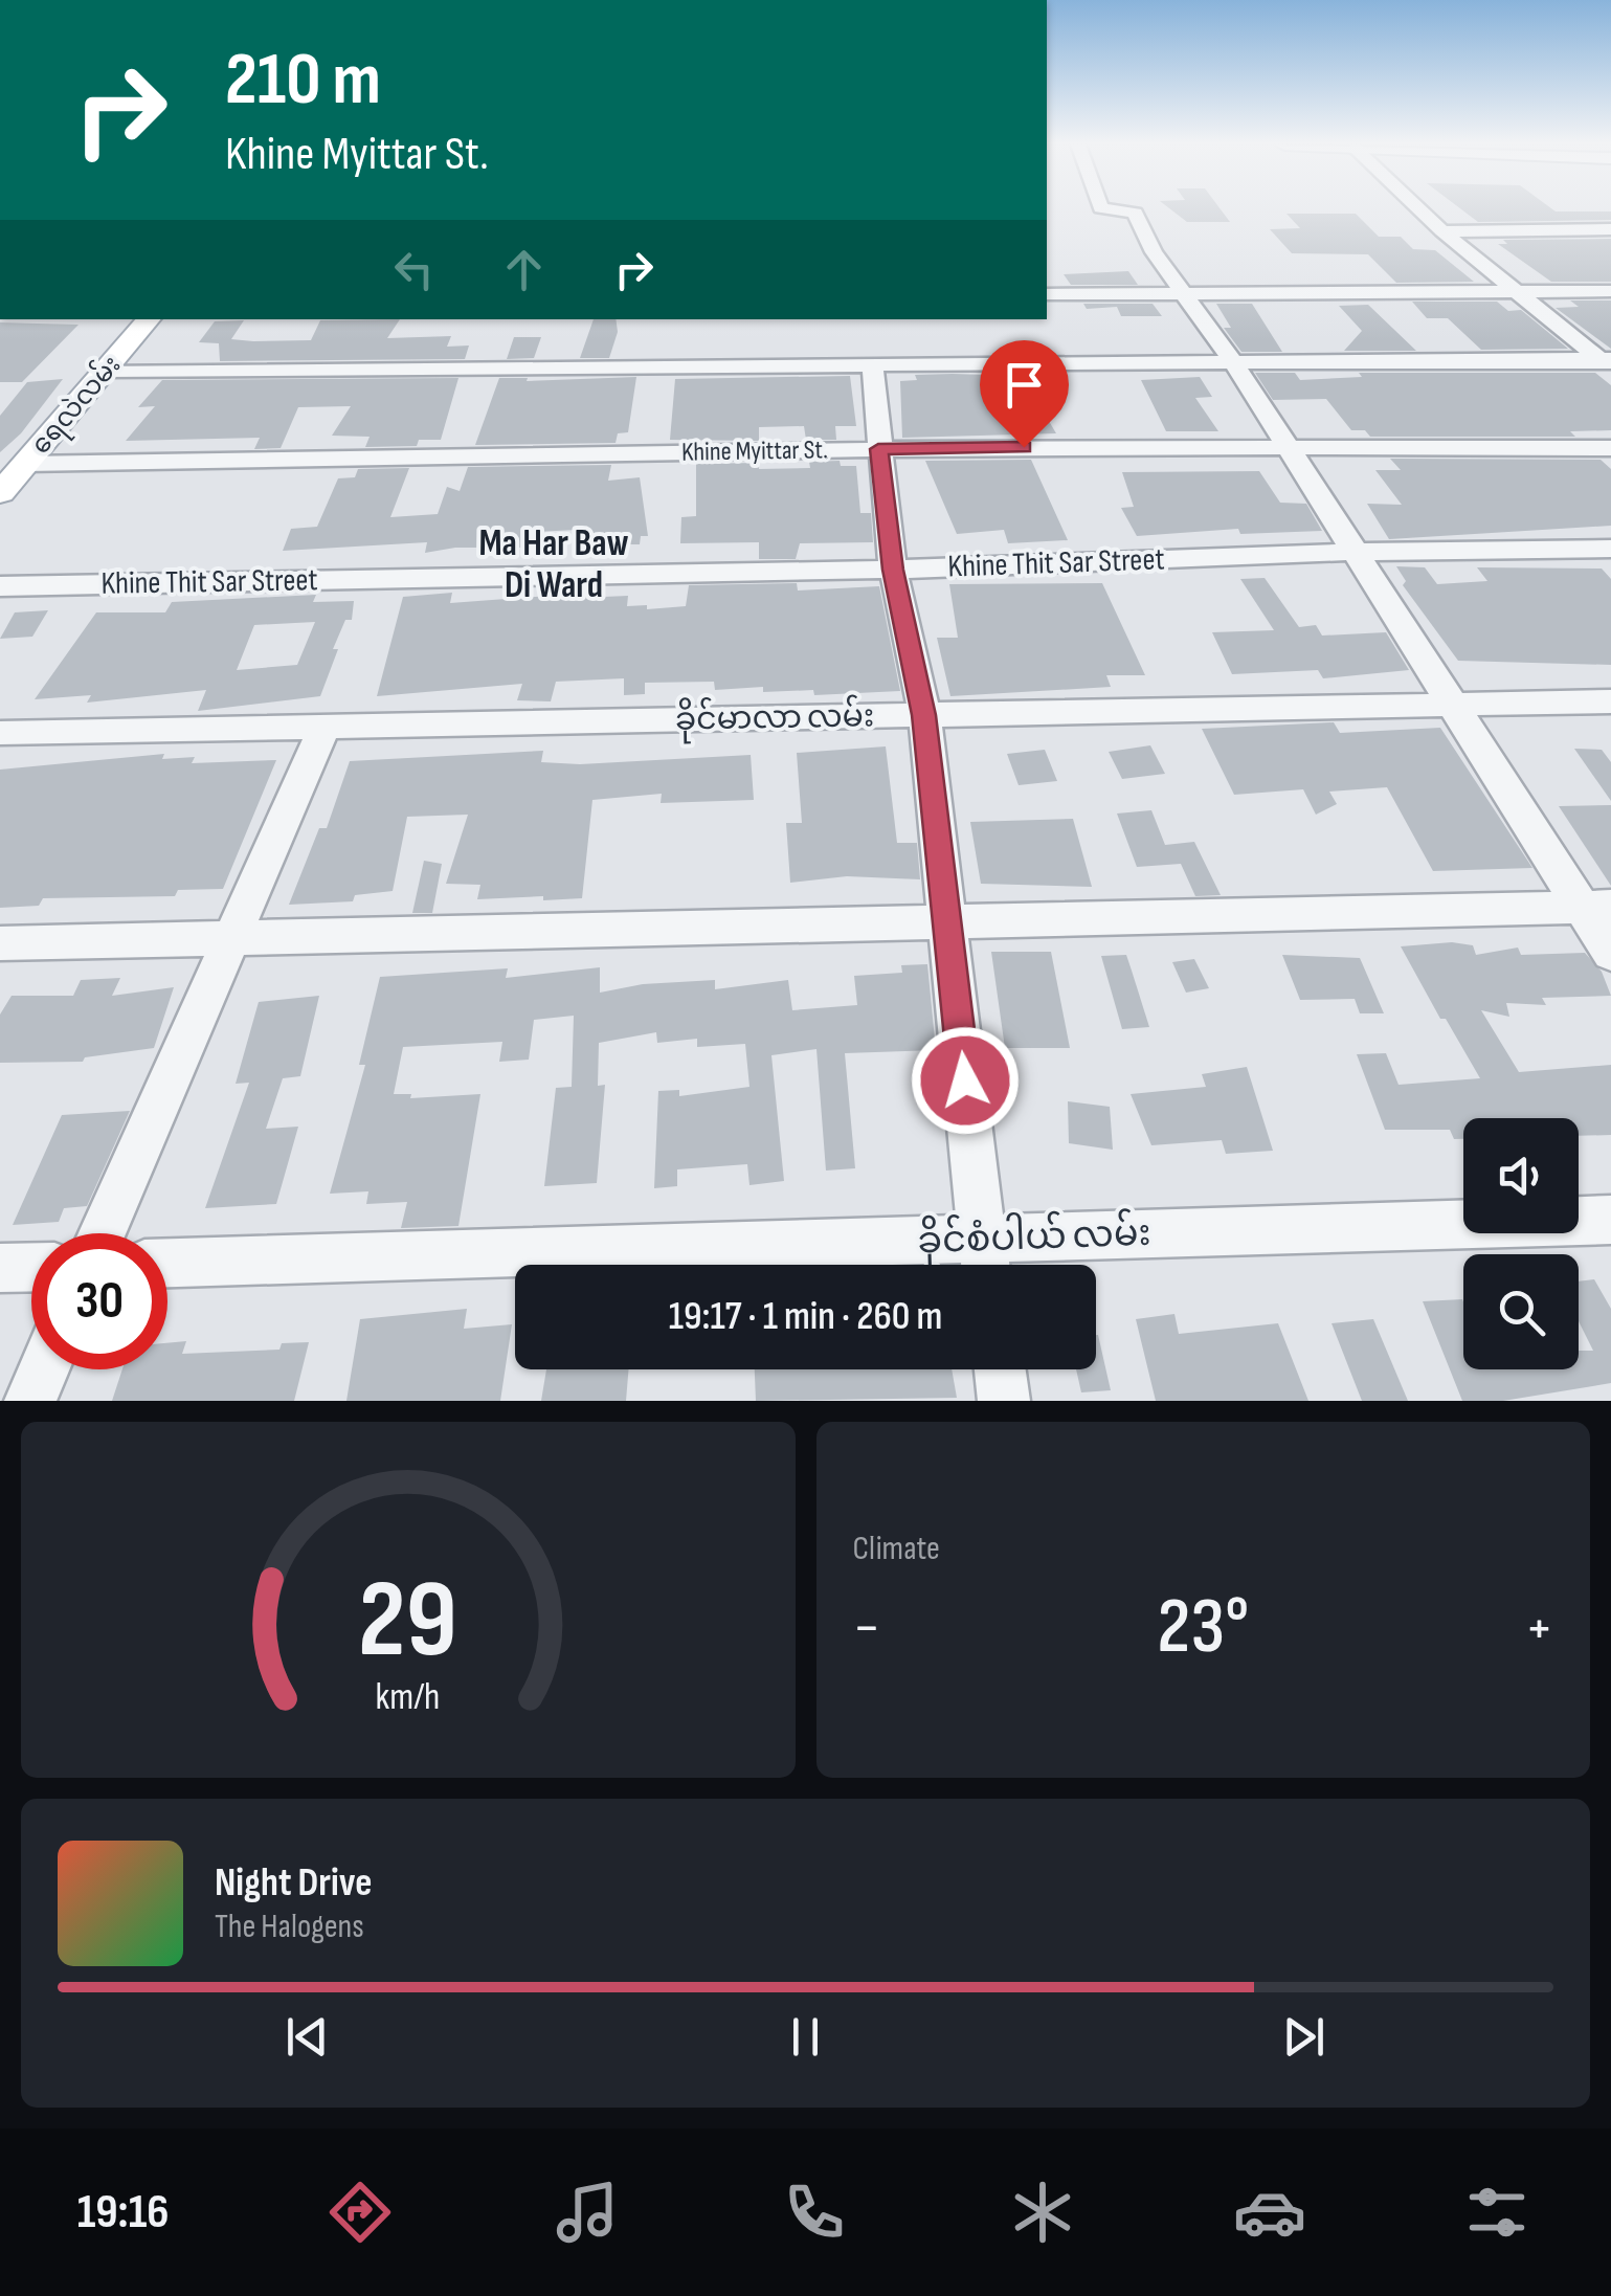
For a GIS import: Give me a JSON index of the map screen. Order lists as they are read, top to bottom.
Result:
{
  "streets": {
    "main road": ["ရေလဲလမ်း"],
    "street": [
      "Khine Myittar St.",
      "Khine Thit Sar Street",
      "ခိုင်မာလာ လမ်း",
      "ခိုင်စံပါယ် လမ်း"
    ]
  },
  "crossings": [
    ["ရေလဲလမ်း", "Khine Myittar St."]
  ],
  "districts": ["Ma Har Baw Di Ward"],
  "page": {
    "turn": ["210 m", "Khine Myittar St."],
    "limit": "30",
    "trip": "19:17 · 1 min · 260 m",
    "tile": "Climate",
    "heat": ["−", "23°", "+"],
    "song": ["Night Drive", "The Halogens"],
    "tabs": "19:16",
    "gauge": ["29", "km/h"]
  }
}
